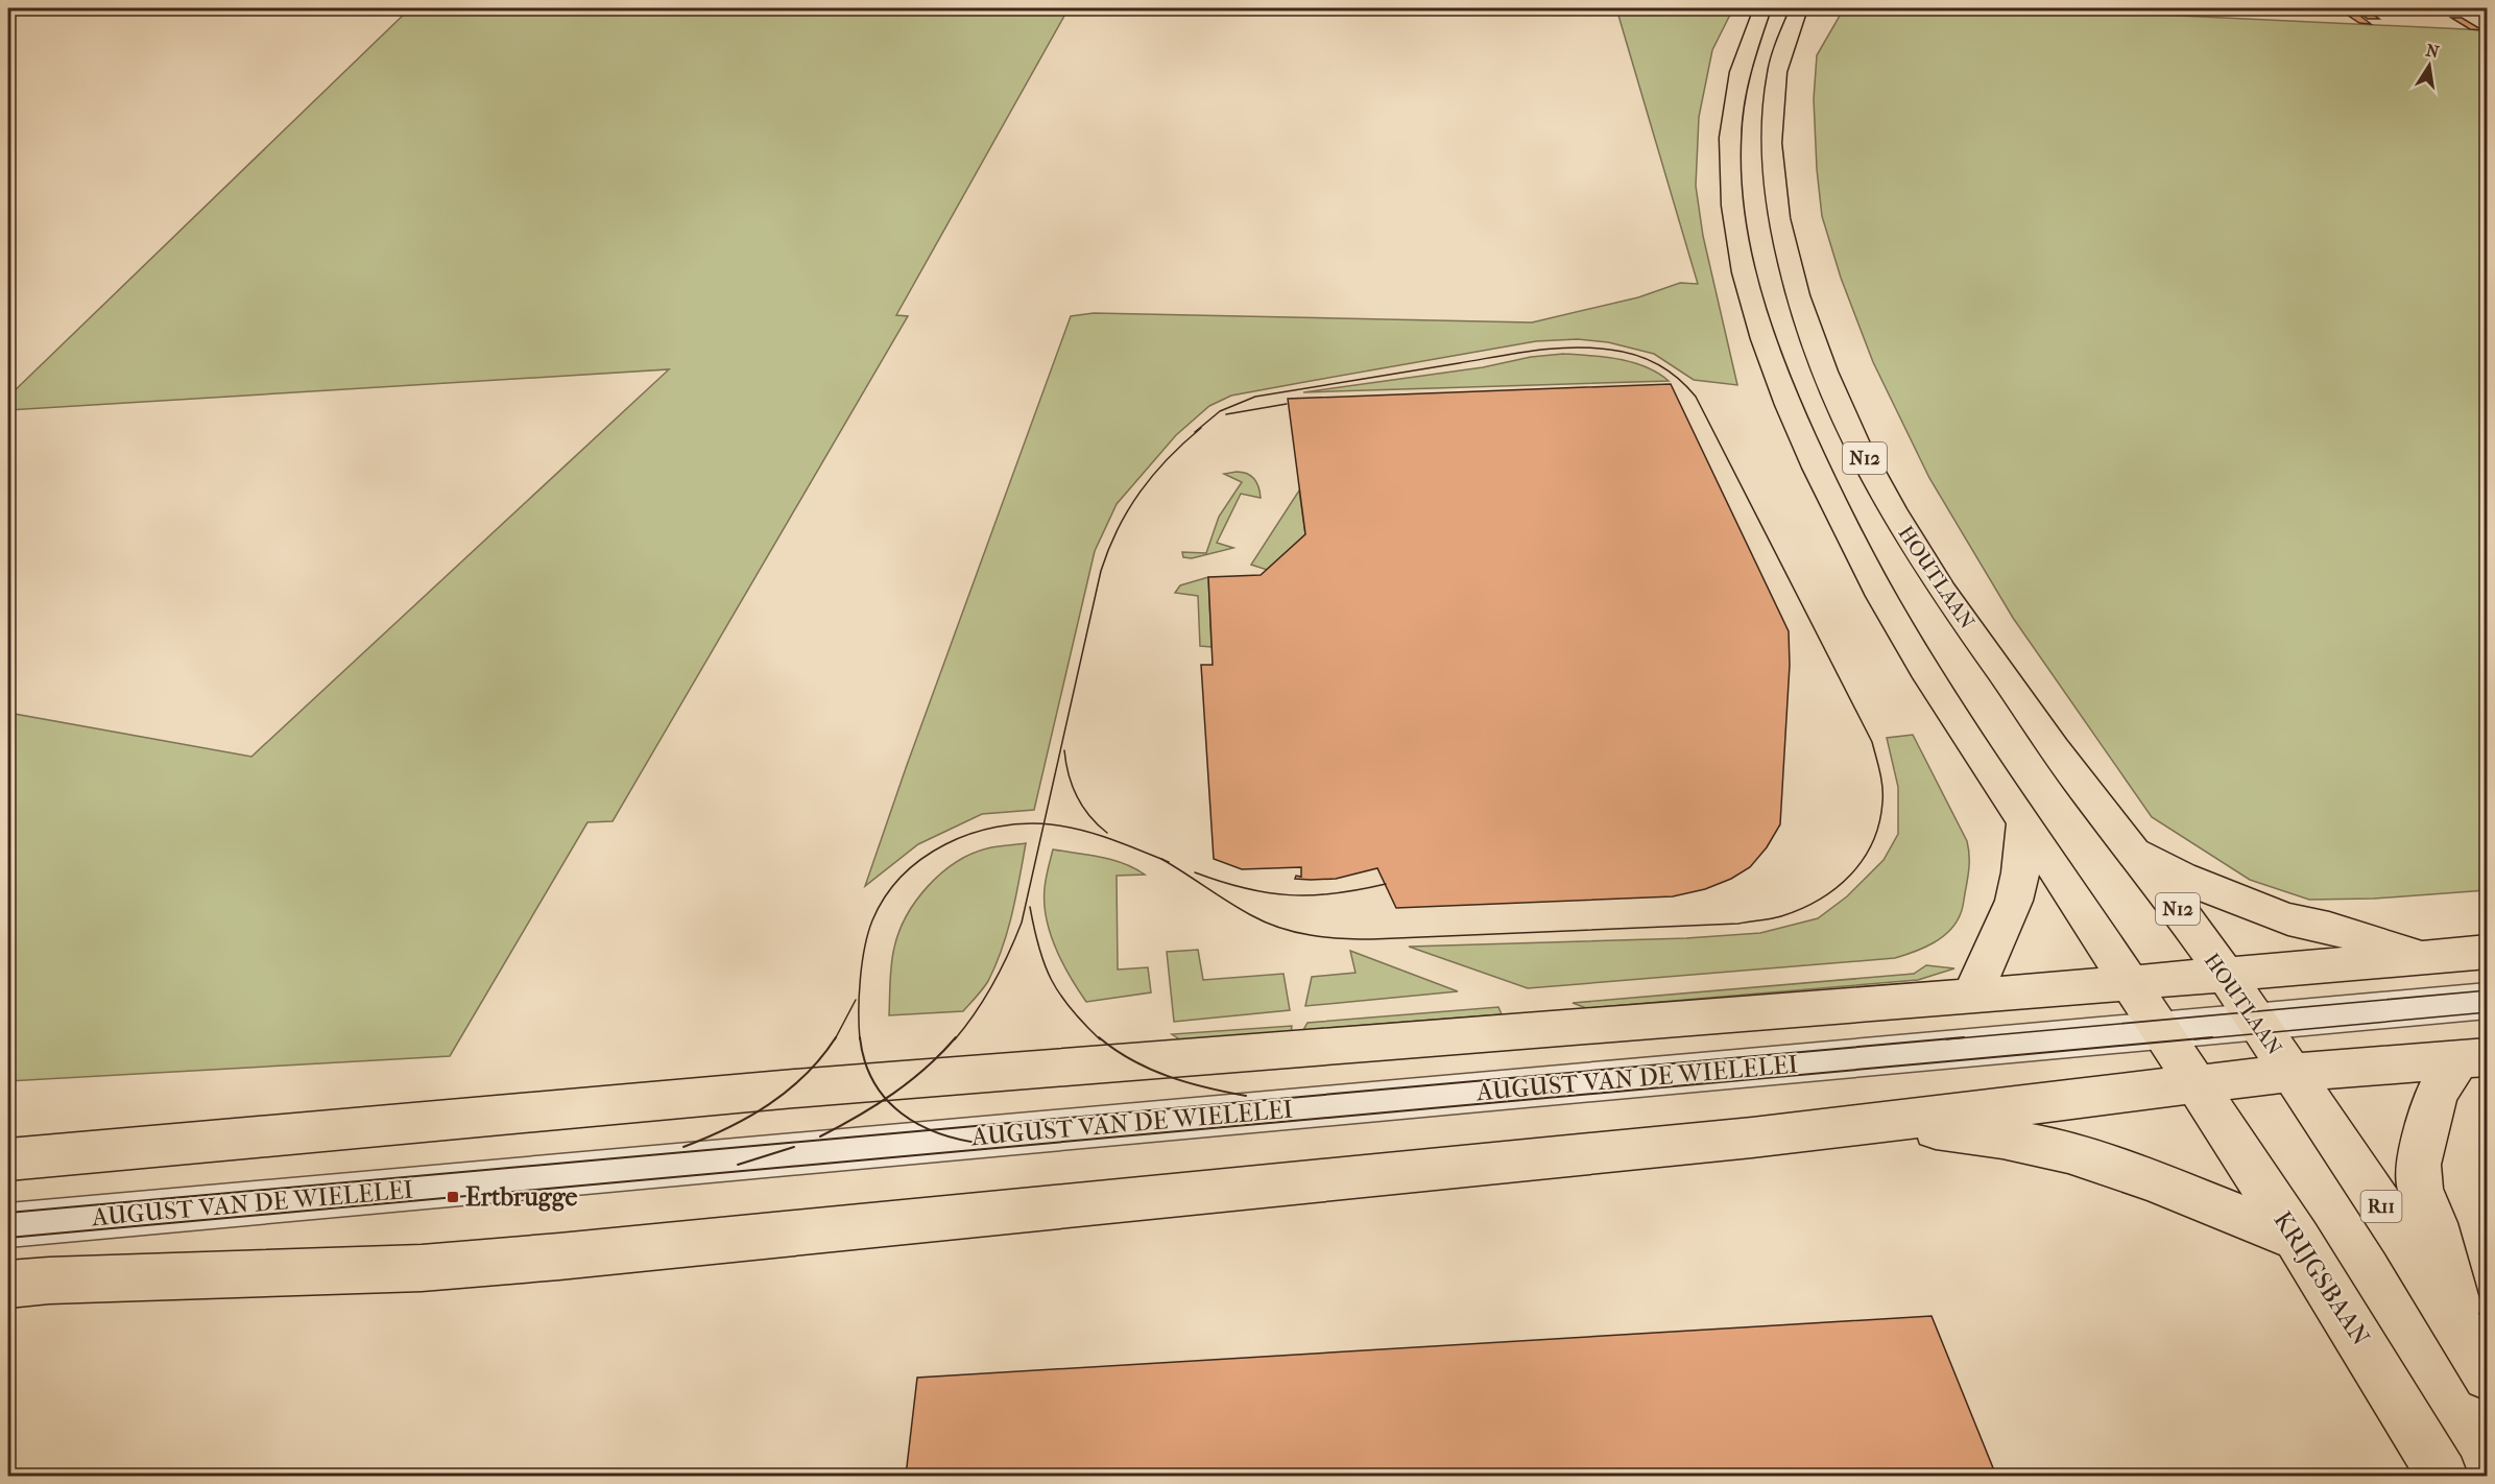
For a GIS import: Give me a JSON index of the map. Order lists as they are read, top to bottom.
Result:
{
  "streets": {
    "main road": [
      "N12",
      "HOUTLAAN",
      "R11",
      "KRIJGSBAAN"
    ],
    "lane": ["AUGUST VAN DE WIELELEI"]
  },
  "crossings": [
    ["N12", "AUGUST VAN DE WIELELEI"],
    ["N12", "KRIJGSBAAN"],
    ["HOUTLAAN", "AUGUST VAN DE WIELELEI"],
    ["HOUTLAAN", "R11"]
  ],
  "places": {
    "transit": ["Ertbrugge"]
  },
  "north": "top"
}
